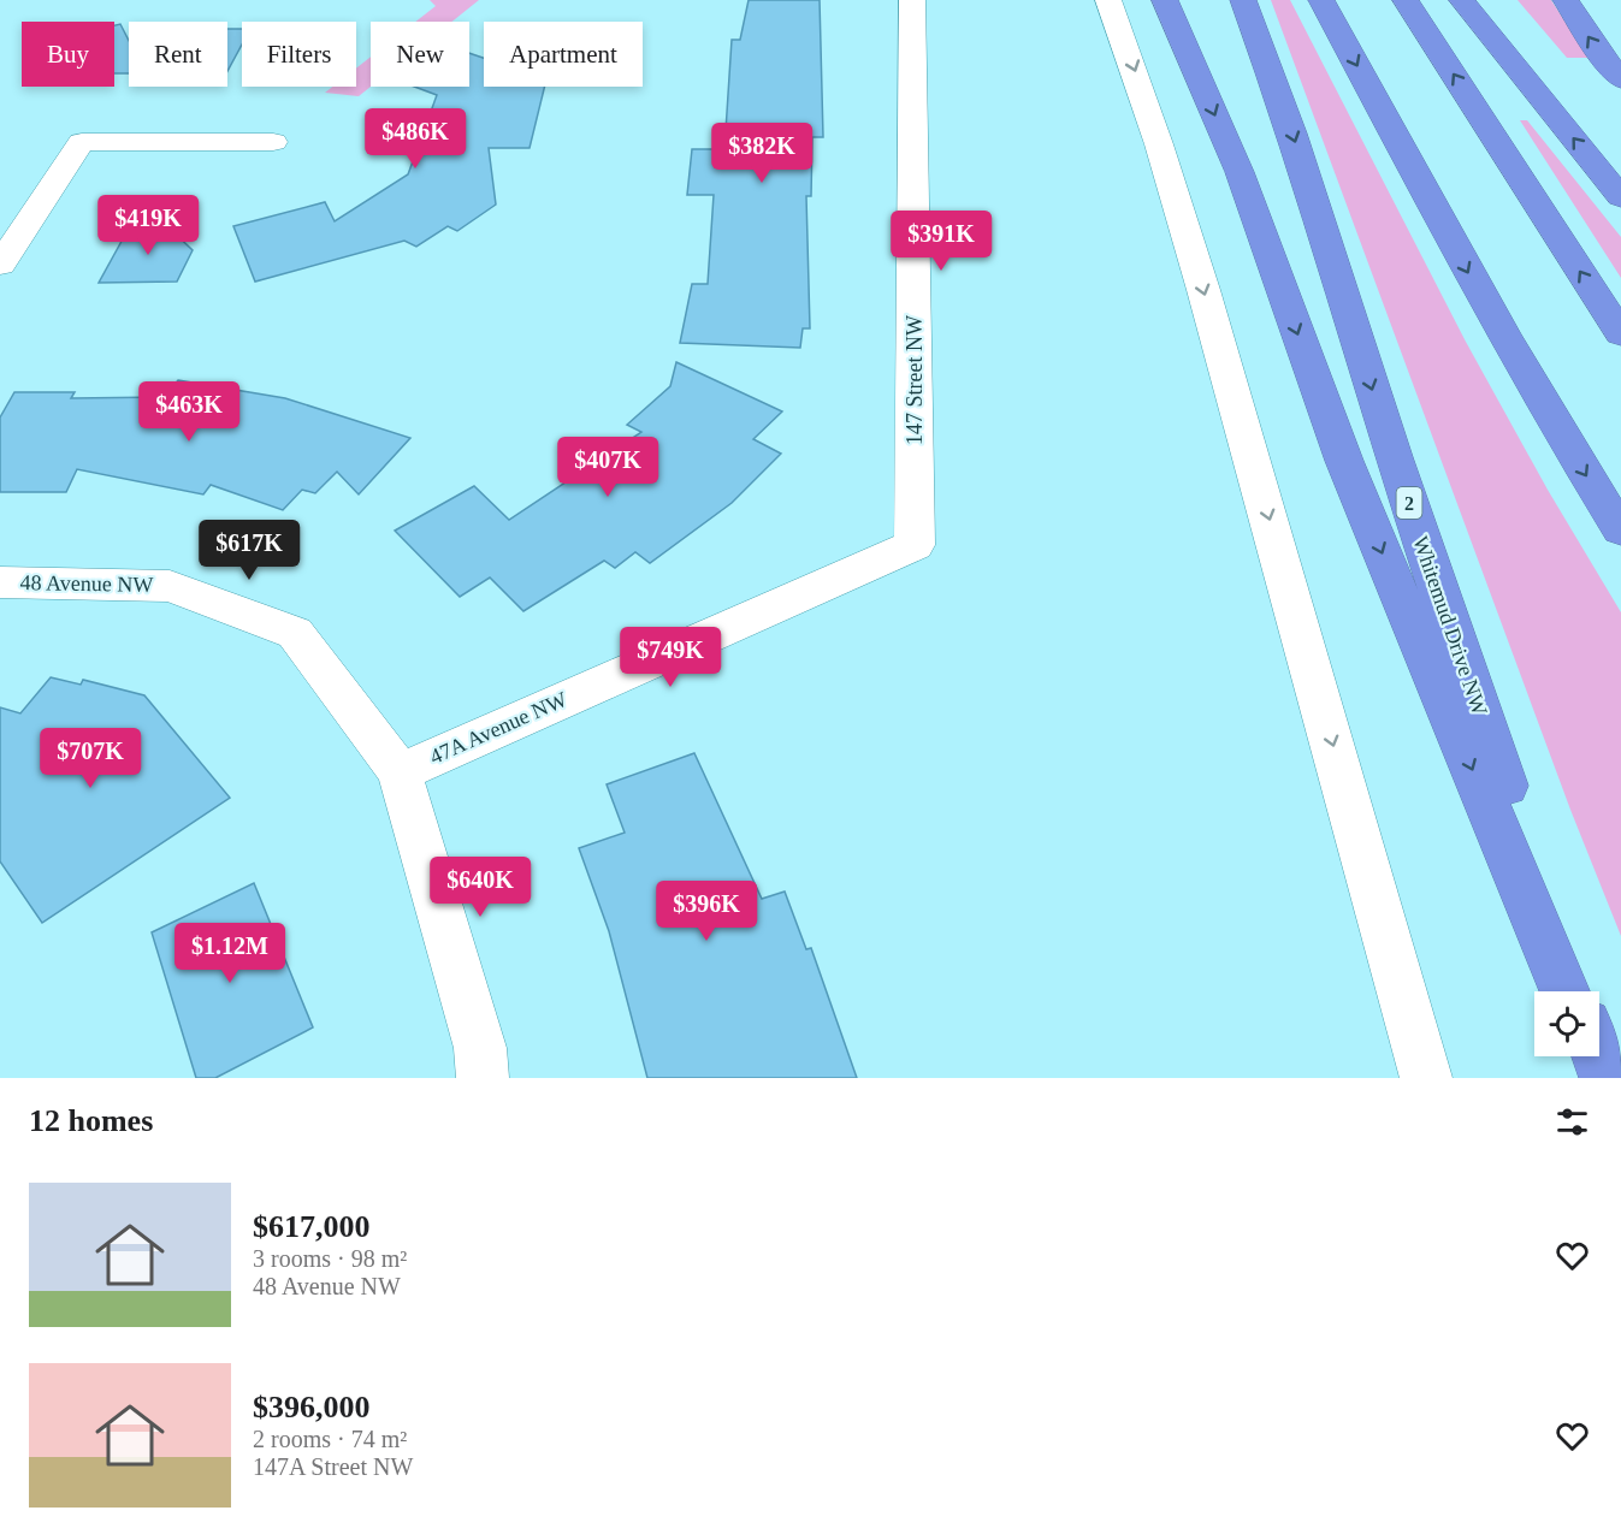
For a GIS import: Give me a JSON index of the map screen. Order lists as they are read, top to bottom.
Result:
{
  "streets": {
    "highway": ["2", "Whitemud Drive NW"],
    "street": ["147 Street NW", "48 Avenue NW", "47A Avenue NW"]
  },
  "crossings": [
    ["147 Street NW", "47A Avenue NW"],
    ["48 Avenue NW", "47A Avenue NW"]
  ],
  "page": {
    "chip": [
      "Buy",
      "Rent",
      "Filters",
      "New",
      "Apartment"
    ],
    "price": [
      "$486K",
      "$382K",
      "$419K",
      "$391K",
      "$463K",
      "$407K",
      "$617K",
      "$749K",
      "$707K",
      "$640K",
      "$396K",
      "$1.12M"
    ],
    "heading": "12 homes",
    "list": [
      {
        "name": "$617,000",
        "note": "3 rooms · 98 m² · 48 Avenue NW"
      },
      {
        "name": "$396,000",
        "note": "2 rooms · 74 m² · 147A Street NW"
      }
    ]
  }
}
